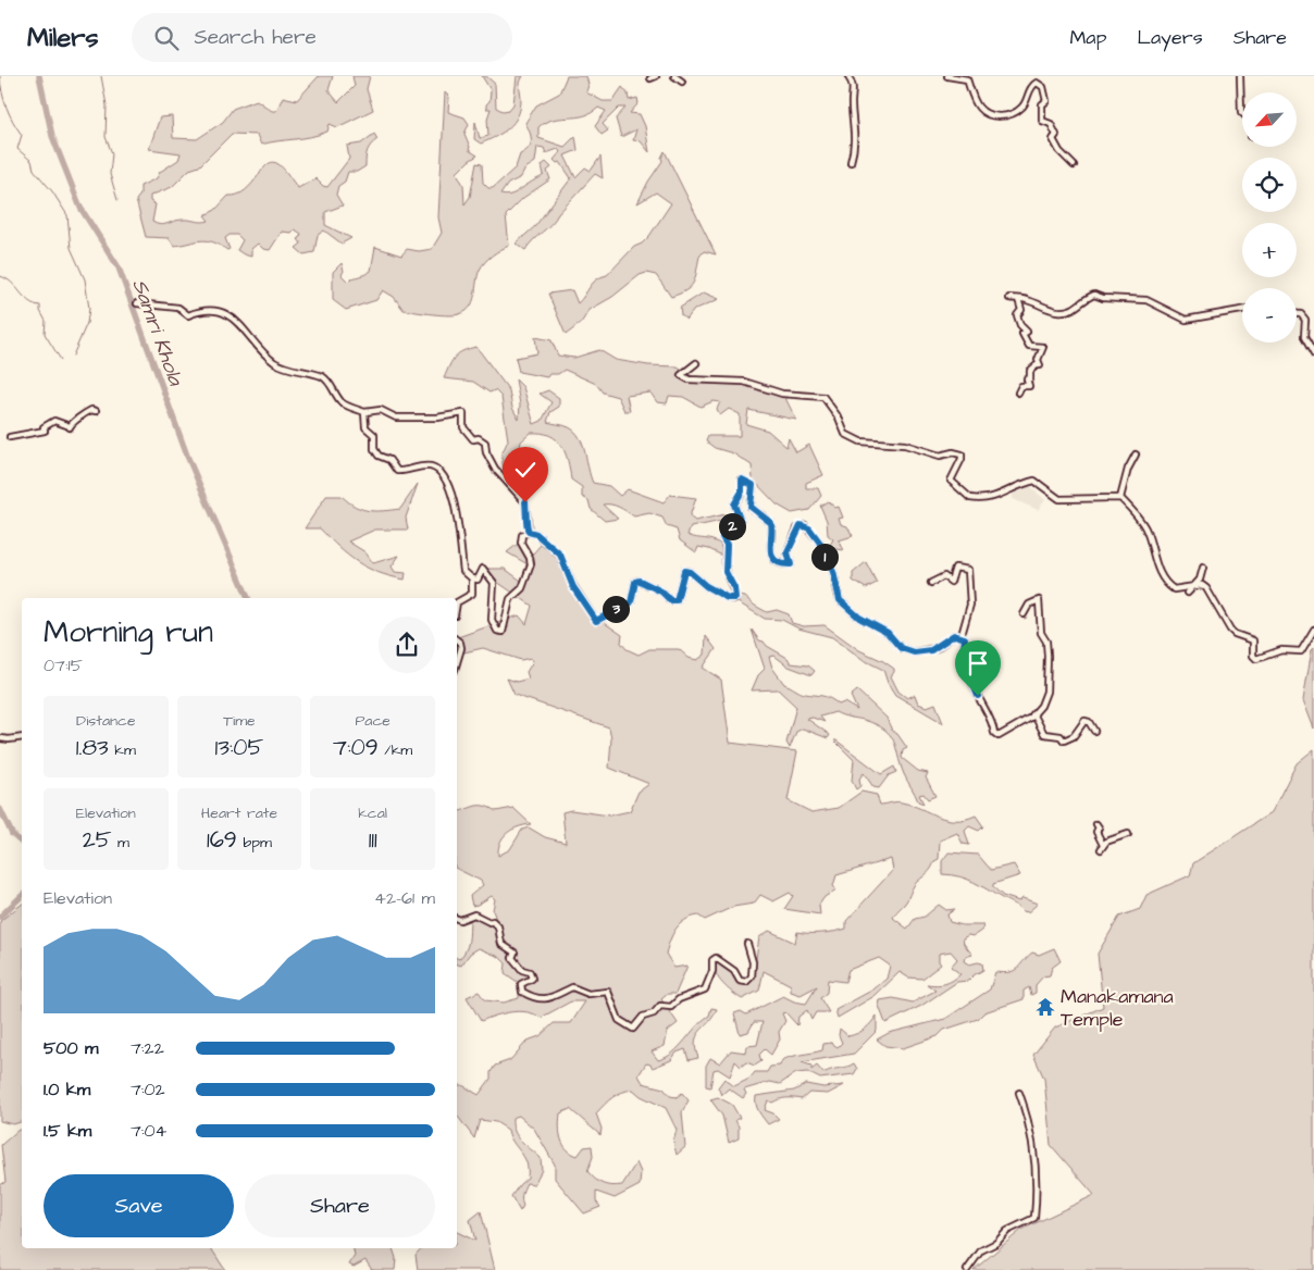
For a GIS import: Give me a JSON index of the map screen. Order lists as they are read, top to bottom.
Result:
{
  "water": ["Samri Khola"],
  "places": {
    "temple": ["Manakamana Temple"]
  },
  "north": "bottom left",
  "page": {
    "header": "Milers",
    "search": "Search here",
    "nav": ["Map", "Layers", "Share"],
    "map_buttons": ["+", "−"],
    "pins": ["2", "1", "3"],
    "heading": ["Morning run", "07:15"],
    "stats": [
      ["Distance", "1.83 km"],
      ["Time", "13:05"],
      ["Pace", "7:09 /km"],
      ["Elevation", "25 m"],
      ["Heart rate", "169 bpm"],
      ["kcal", "111"]
    ],
    "chart": ["Elevation", "42–61 m"],
    "list": [
      {
        "name": "500 m",
        "note": "7:22"
      },
      {
        "name": "1.0 km",
        "note": "7:02"
      },
      {
        "name": "1.5 km",
        "note": "7:04"
      }
    ],
    "buttons": ["Save", "Share"]
  }
}
